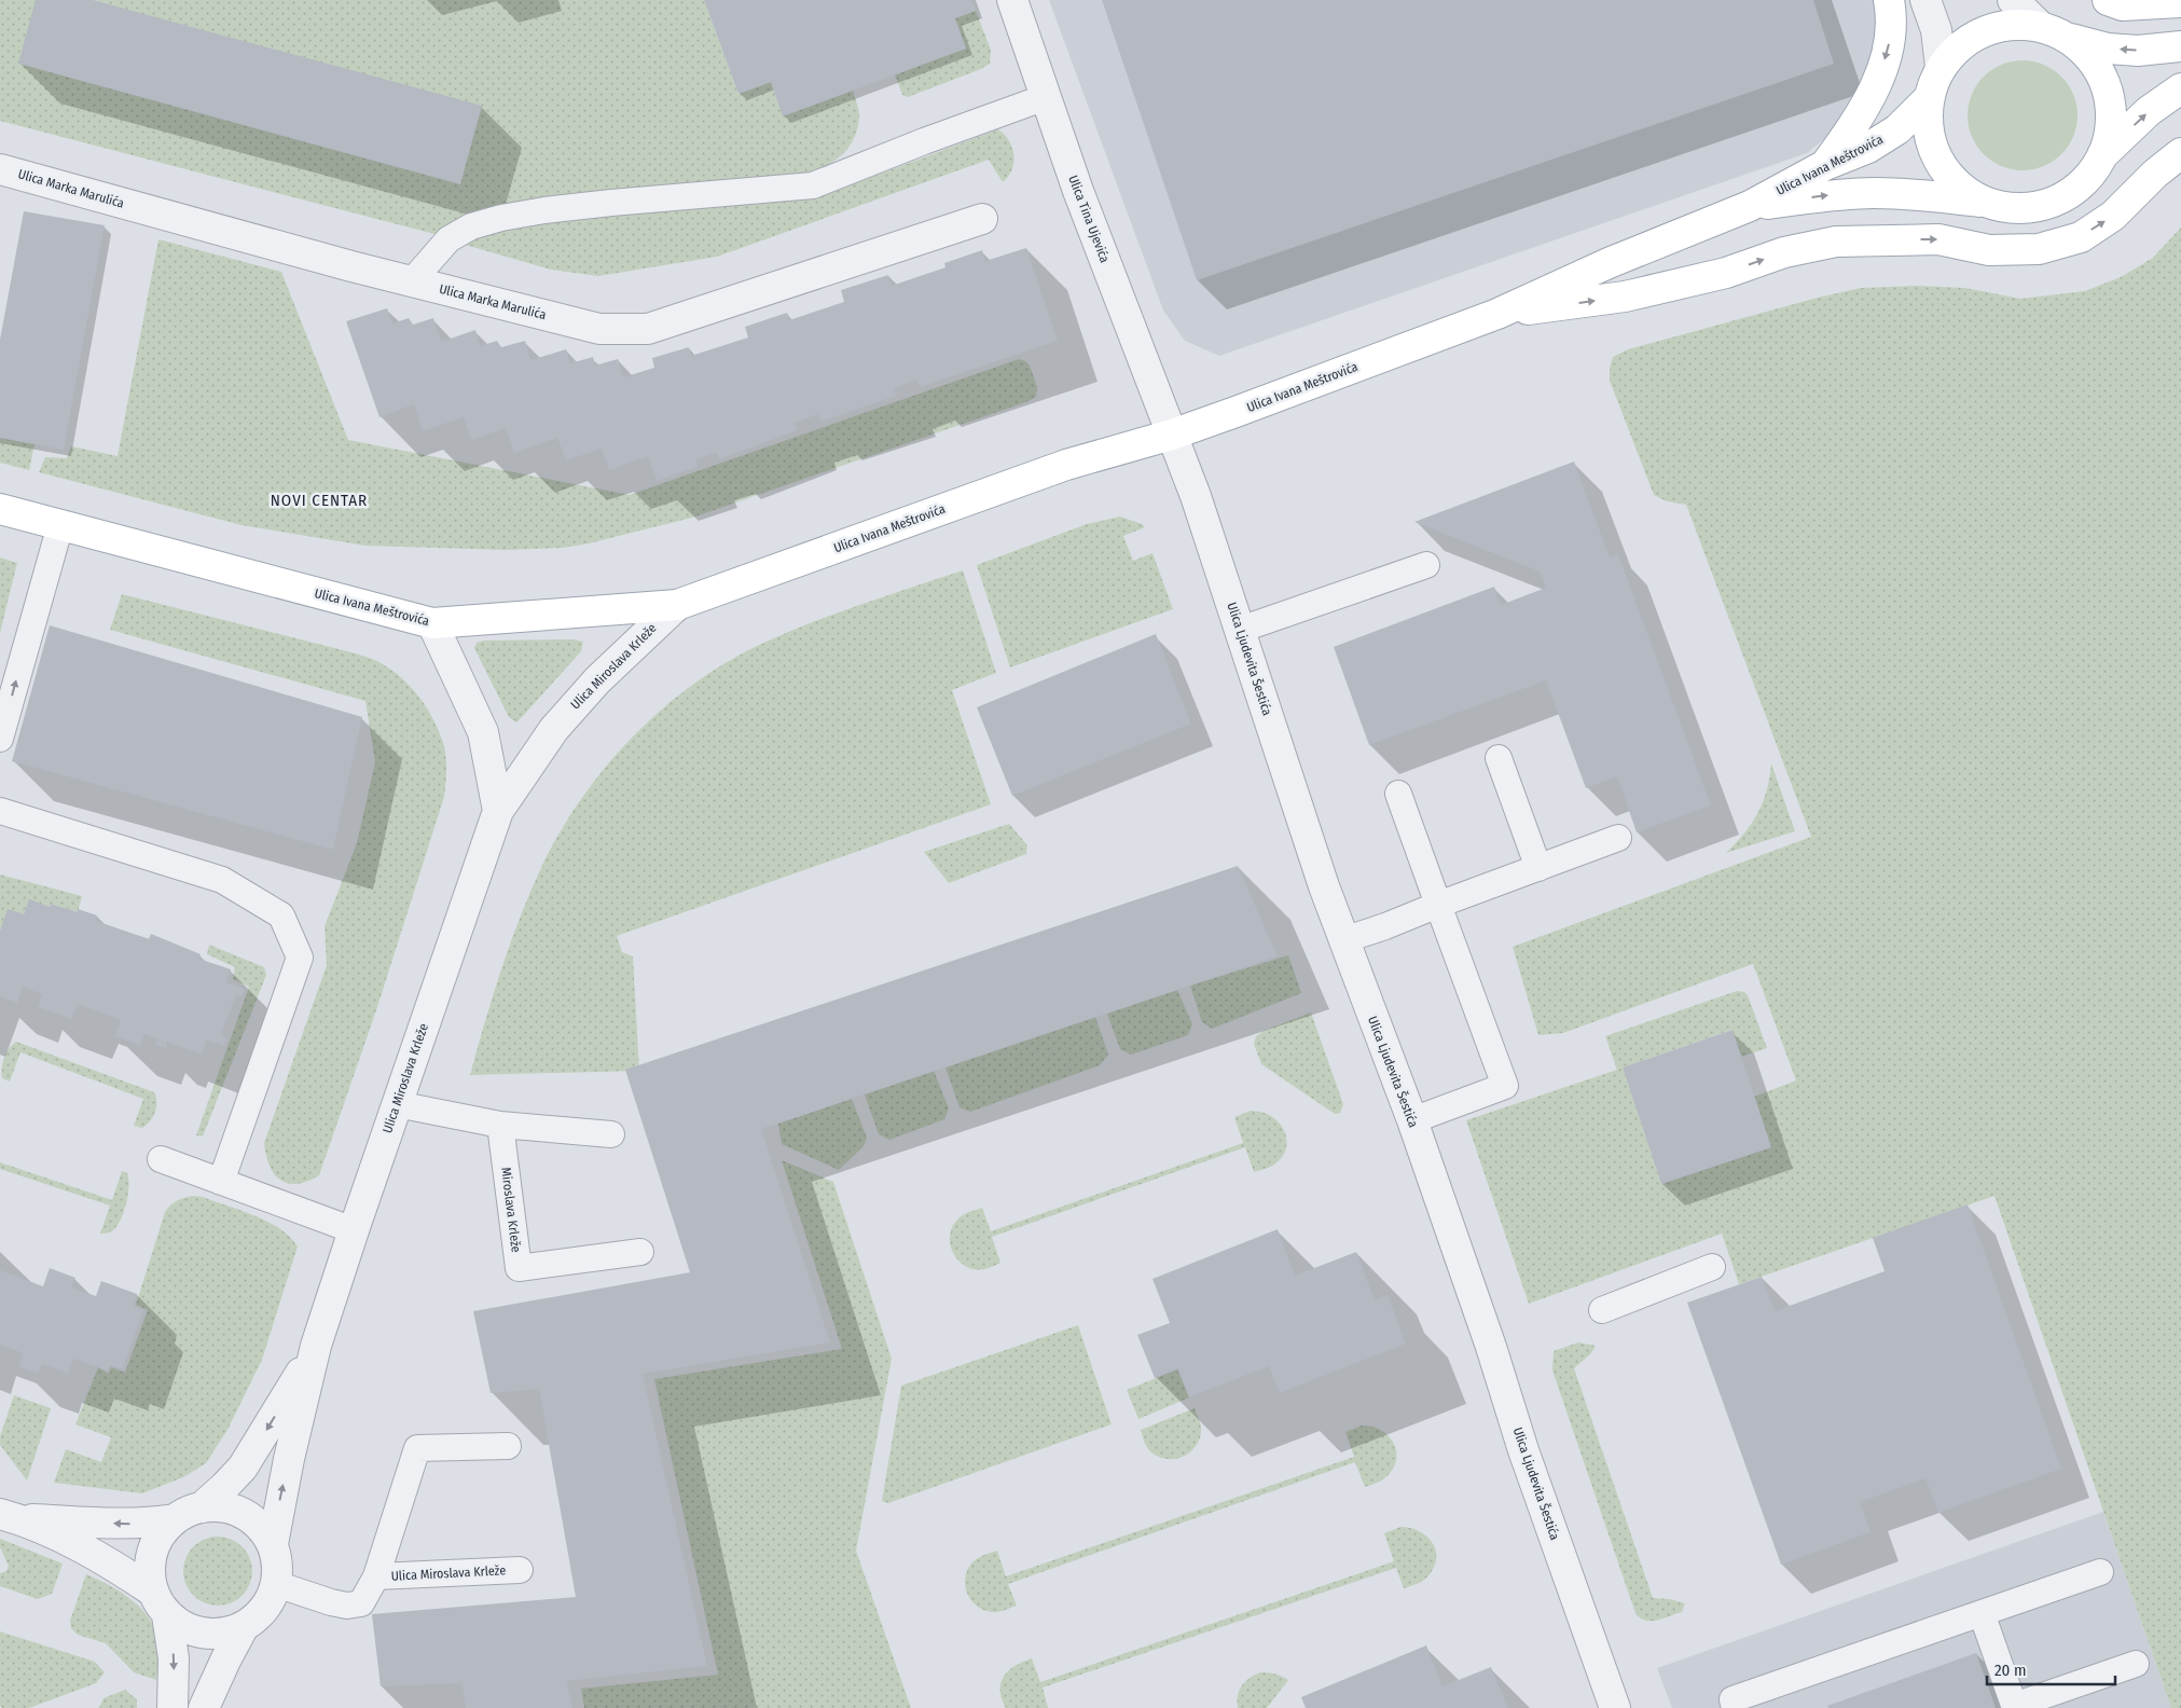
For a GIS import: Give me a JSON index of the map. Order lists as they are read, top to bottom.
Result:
{
  "streets": {
    "main road": ["Ulica Ivana Meštrovića"],
    "street": [
      "Ulica Marka Marulića",
      "Ulica Tina Ujevića",
      "Ulica Ljudevita Šestića",
      "Ulica Miroslava Krleže"
    ],
    "lane": ["Miroslava Krleže"]
  },
  "crossings": [
    ["Ulica Ivana Meštrovića", "Ulica Tina Ujevića"],
    ["Ulica Ivana Meštrovića", "Ulica Ljudevita Šestića"],
    ["Ulica Ivana Meštrovića", "Ulica Miroslava Krleže"],
    ["Ulica Tina Ujevića", "Ulica Ljudevita Šestića"]
  ],
  "districts": ["NOVI CENTAR"],
  "scale_bar": "20 m"
}
